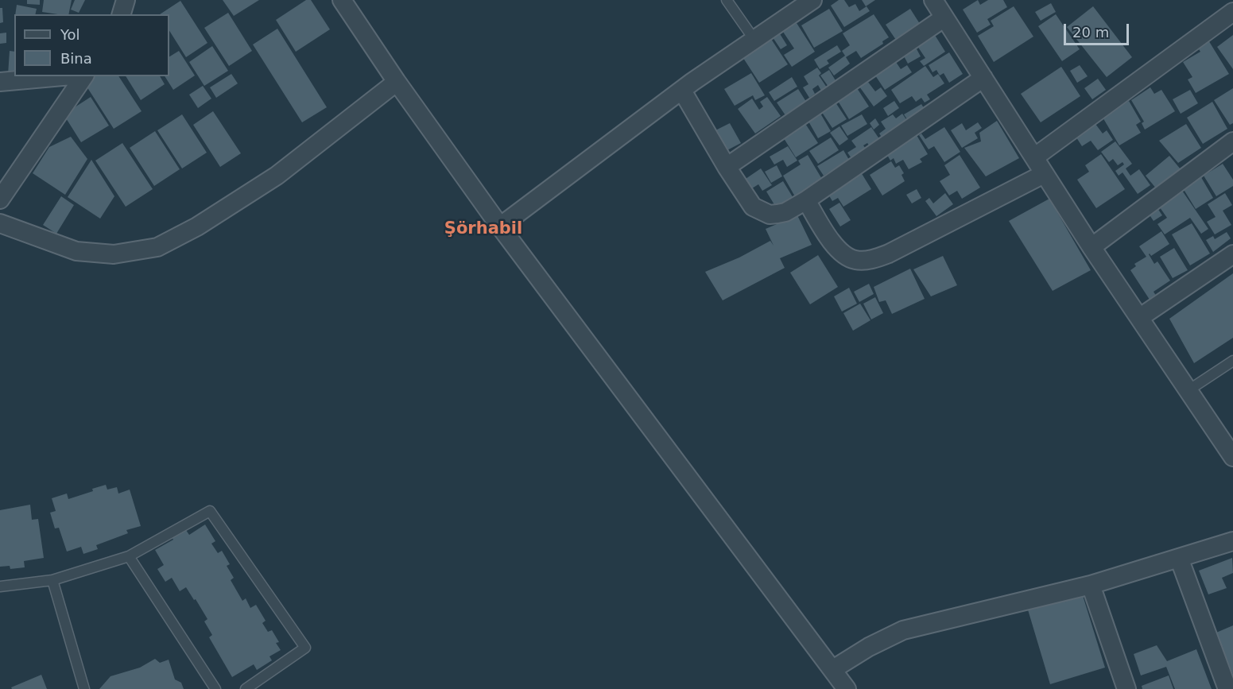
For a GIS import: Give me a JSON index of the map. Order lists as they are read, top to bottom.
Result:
{
  "districts": ["Şörhabil"],
  "legend": ["Yol", "Bina"],
  "scale_bar": "20 m"
}
